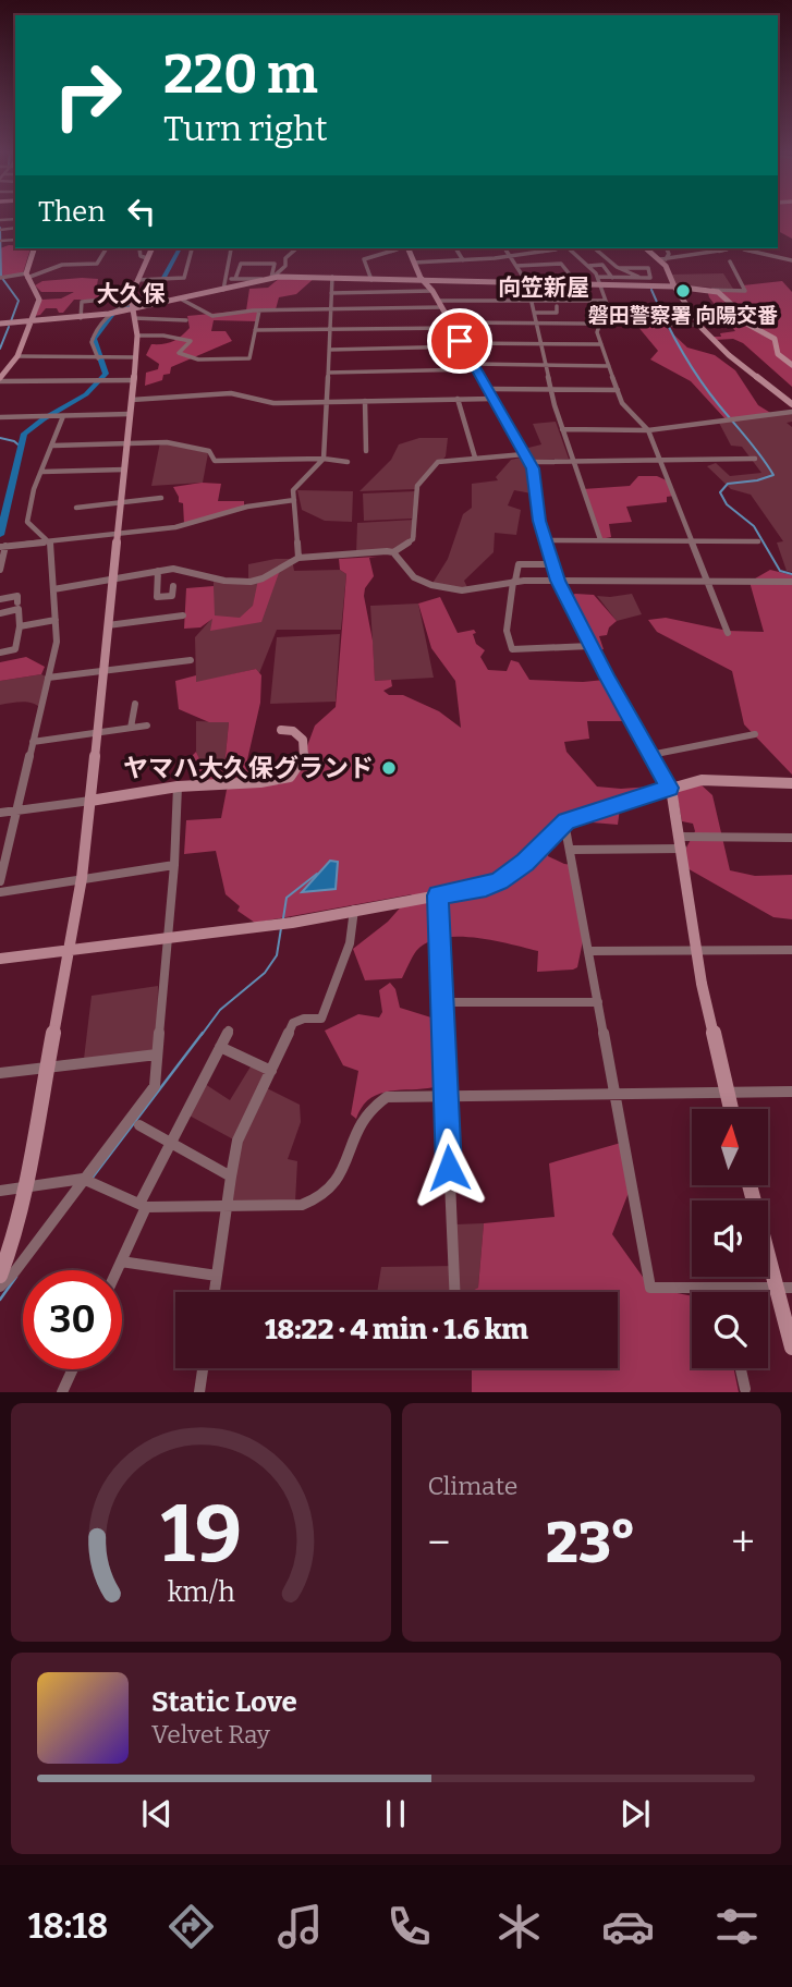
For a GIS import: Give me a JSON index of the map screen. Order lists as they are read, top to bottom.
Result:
{
  "districts": ["向笠新屋", "大久保"],
  "places": ["磐田警察署 向陽交番", "ヤマハ大久保グランド"],
  "north": "top",
  "page": {
    "turn": ["220 m", "Turn right"],
    "then": "Then",
    "limit": "30",
    "trip": "18:22 · 4 min · 1.6 km",
    "tile": "Climate",
    "heat": ["−", "23°", "+"],
    "song": ["Static Love", "Velvet Ray"],
    "tabs": "18:18",
    "gauge": ["19", "km/h"]
  }
}
